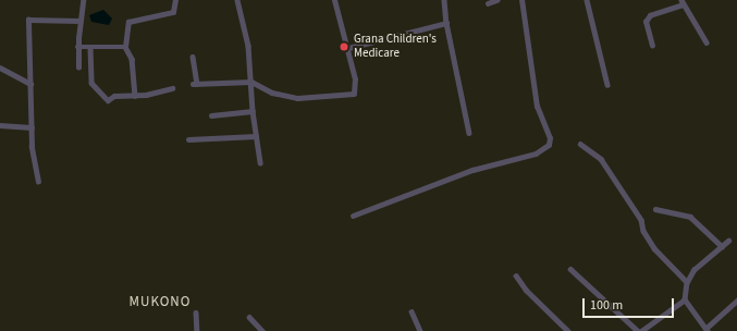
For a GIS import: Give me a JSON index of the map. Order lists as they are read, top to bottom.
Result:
{
  "districts": ["MUKONO"],
  "places": ["Grana Children's Medicare"],
  "scale_bar": "100 m"
}
